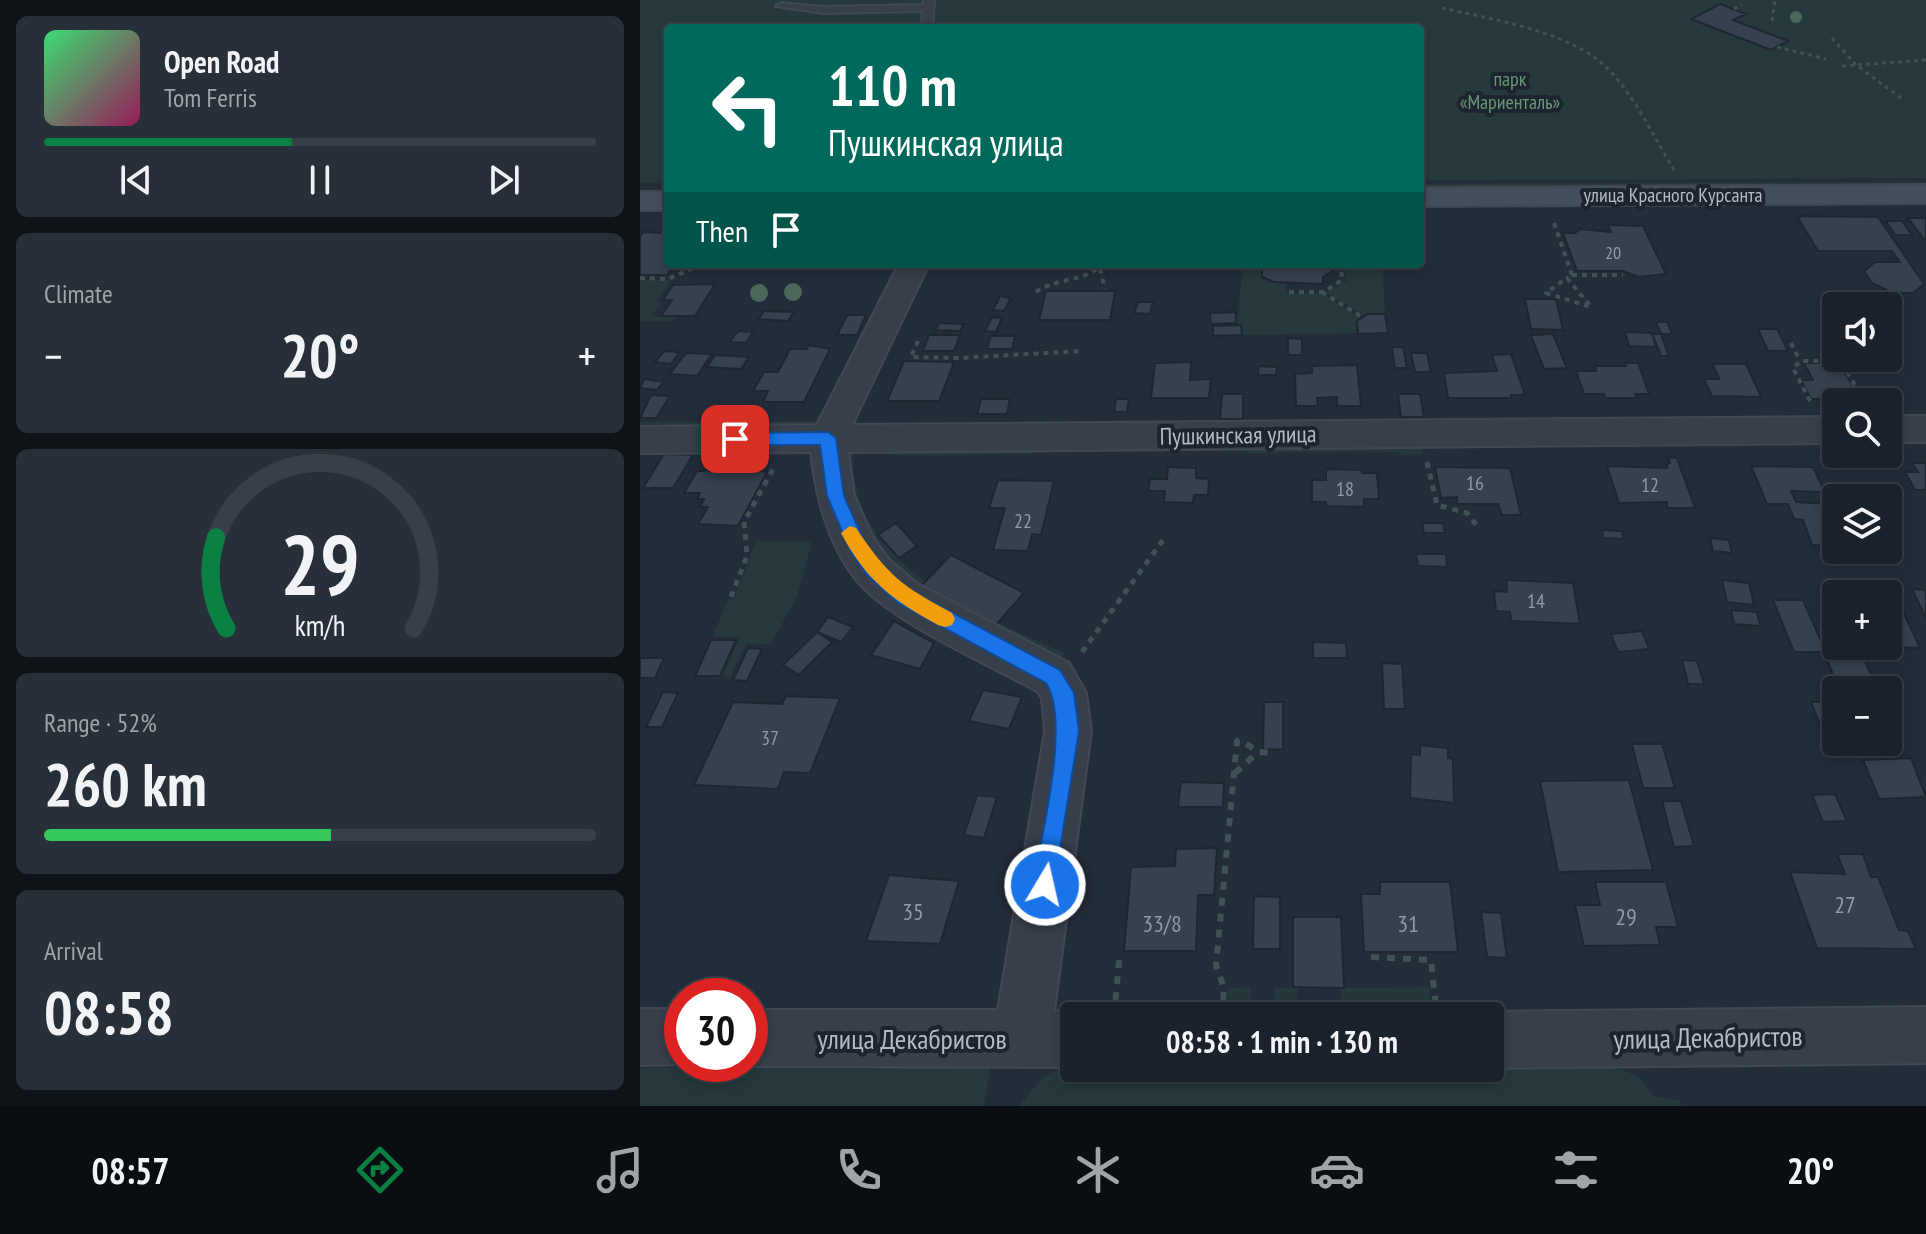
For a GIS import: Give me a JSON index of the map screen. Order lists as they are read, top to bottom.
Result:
{
  "streets": {
    "street": ["улица Красного Курсанта", "Пушкинская улица", "улица Декабристов"]
  },
  "parks": ["парк «Мариенталь»"],
  "house_numbers": [
    "20",
    "16",
    "12",
    "18",
    "22",
    "14",
    "37",
    "27",
    "35",
    "29",
    "33/8",
    "31"
  ],
  "page": {
    "turn": ["110 m", "Пушкинская улица"],
    "song": ["Open Road", "Tom Ferris"],
    "then": "Then",
    "tile": [
      "Climate",
      ["Range · 52%", "260 km"],
      ["Arrival", "08:58"]
    ],
    "map_buttons": ["+", "−"],
    "heat": ["−", "20°", "+"],
    "limit": "30",
    "trip": "08:58 · 1 min · 130 m",
    "tabs": ["08:57", "20°"],
    "gauge": ["29", "km/h"]
  }
}
